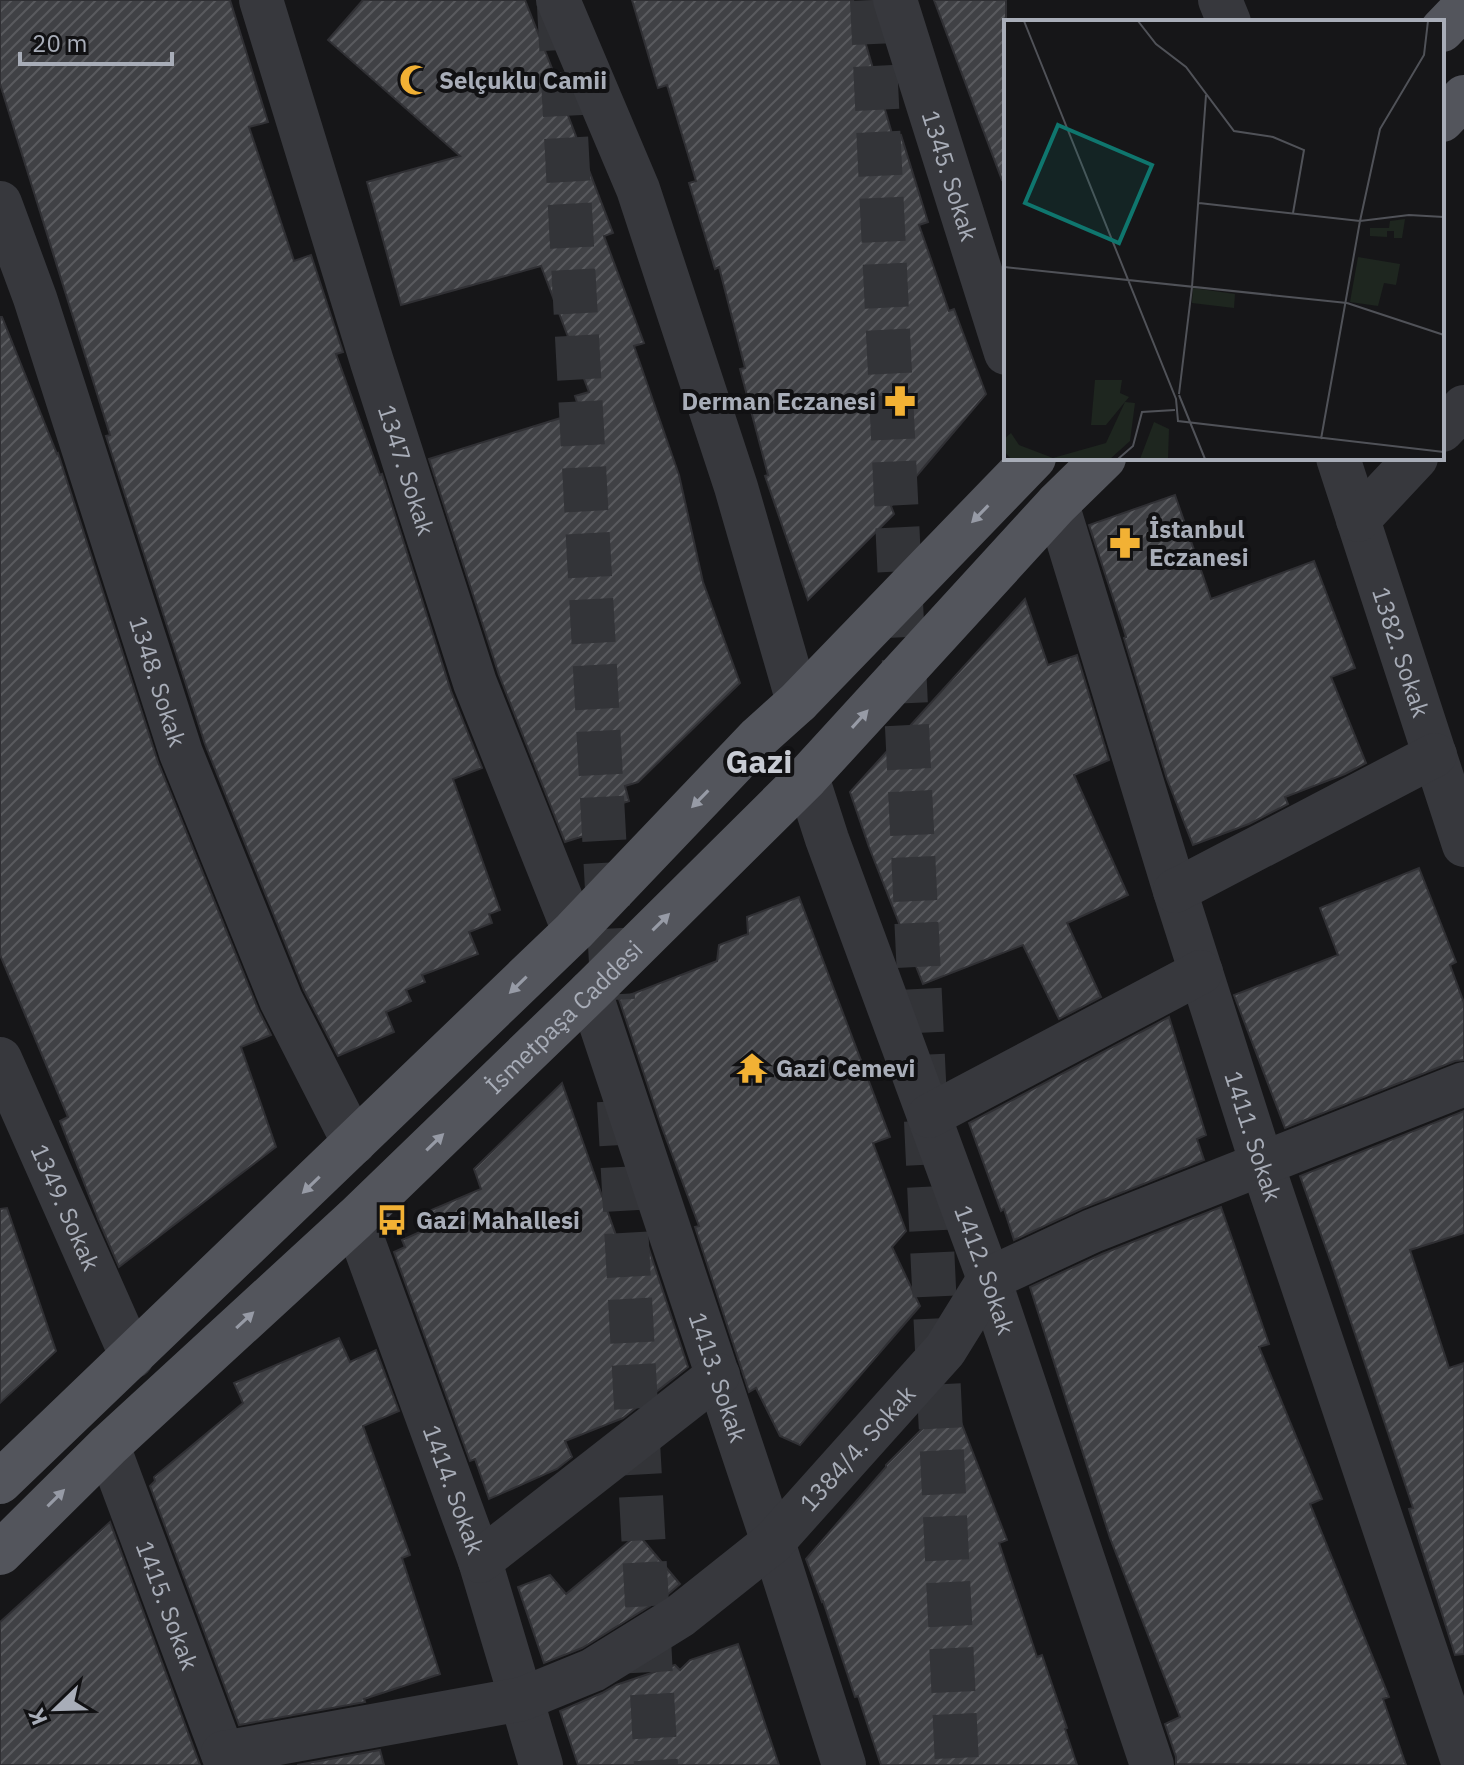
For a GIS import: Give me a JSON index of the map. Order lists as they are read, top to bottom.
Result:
{
  "streets": {
    "main road": ["İsmetpaşa Caddesi"],
    "street": [
      "1345. Sokak",
      "1347. Sokak",
      "1382. Sokak",
      "1348. Sokak",
      "1411. Sokak",
      "1349. Sokak",
      "1412. Sokak",
      "1413. Sokak",
      "1384/4. Sokak",
      "1414. Sokak",
      "1415. Sokak"
    ]
  },
  "crossings": [
    ["İsmetpaşa Caddesi", "1411. Sokak"],
    ["İsmetpaşa Caddesi", "1412. Sokak"],
    ["İsmetpaşa Caddesi", "1413. Sokak"],
    ["İsmetpaşa Caddesi", "1414. Sokak"],
    ["İsmetpaşa Caddesi", "1415. Sokak"],
    ["1412. Sokak", "1384/4. Sokak"],
    ["1413. Sokak", "1384/4. Sokak"],
    ["1384/4. Sokak", "1414. Sokak"],
    ["1384/4. Sokak", "1415. Sokak"]
  ],
  "districts": ["Gazi"],
  "places": {
    "mosque": ["Selçuklu Camii"],
    "pharmacy": ["Derman Eczanesi", "İstanbul Eczanesi"],
    "temple": ["Gazi Cemevi"],
    "bus stop": ["Gazi Mahallesi"]
  },
  "scale_bar": "20 m",
  "north": "bottom left"
}
